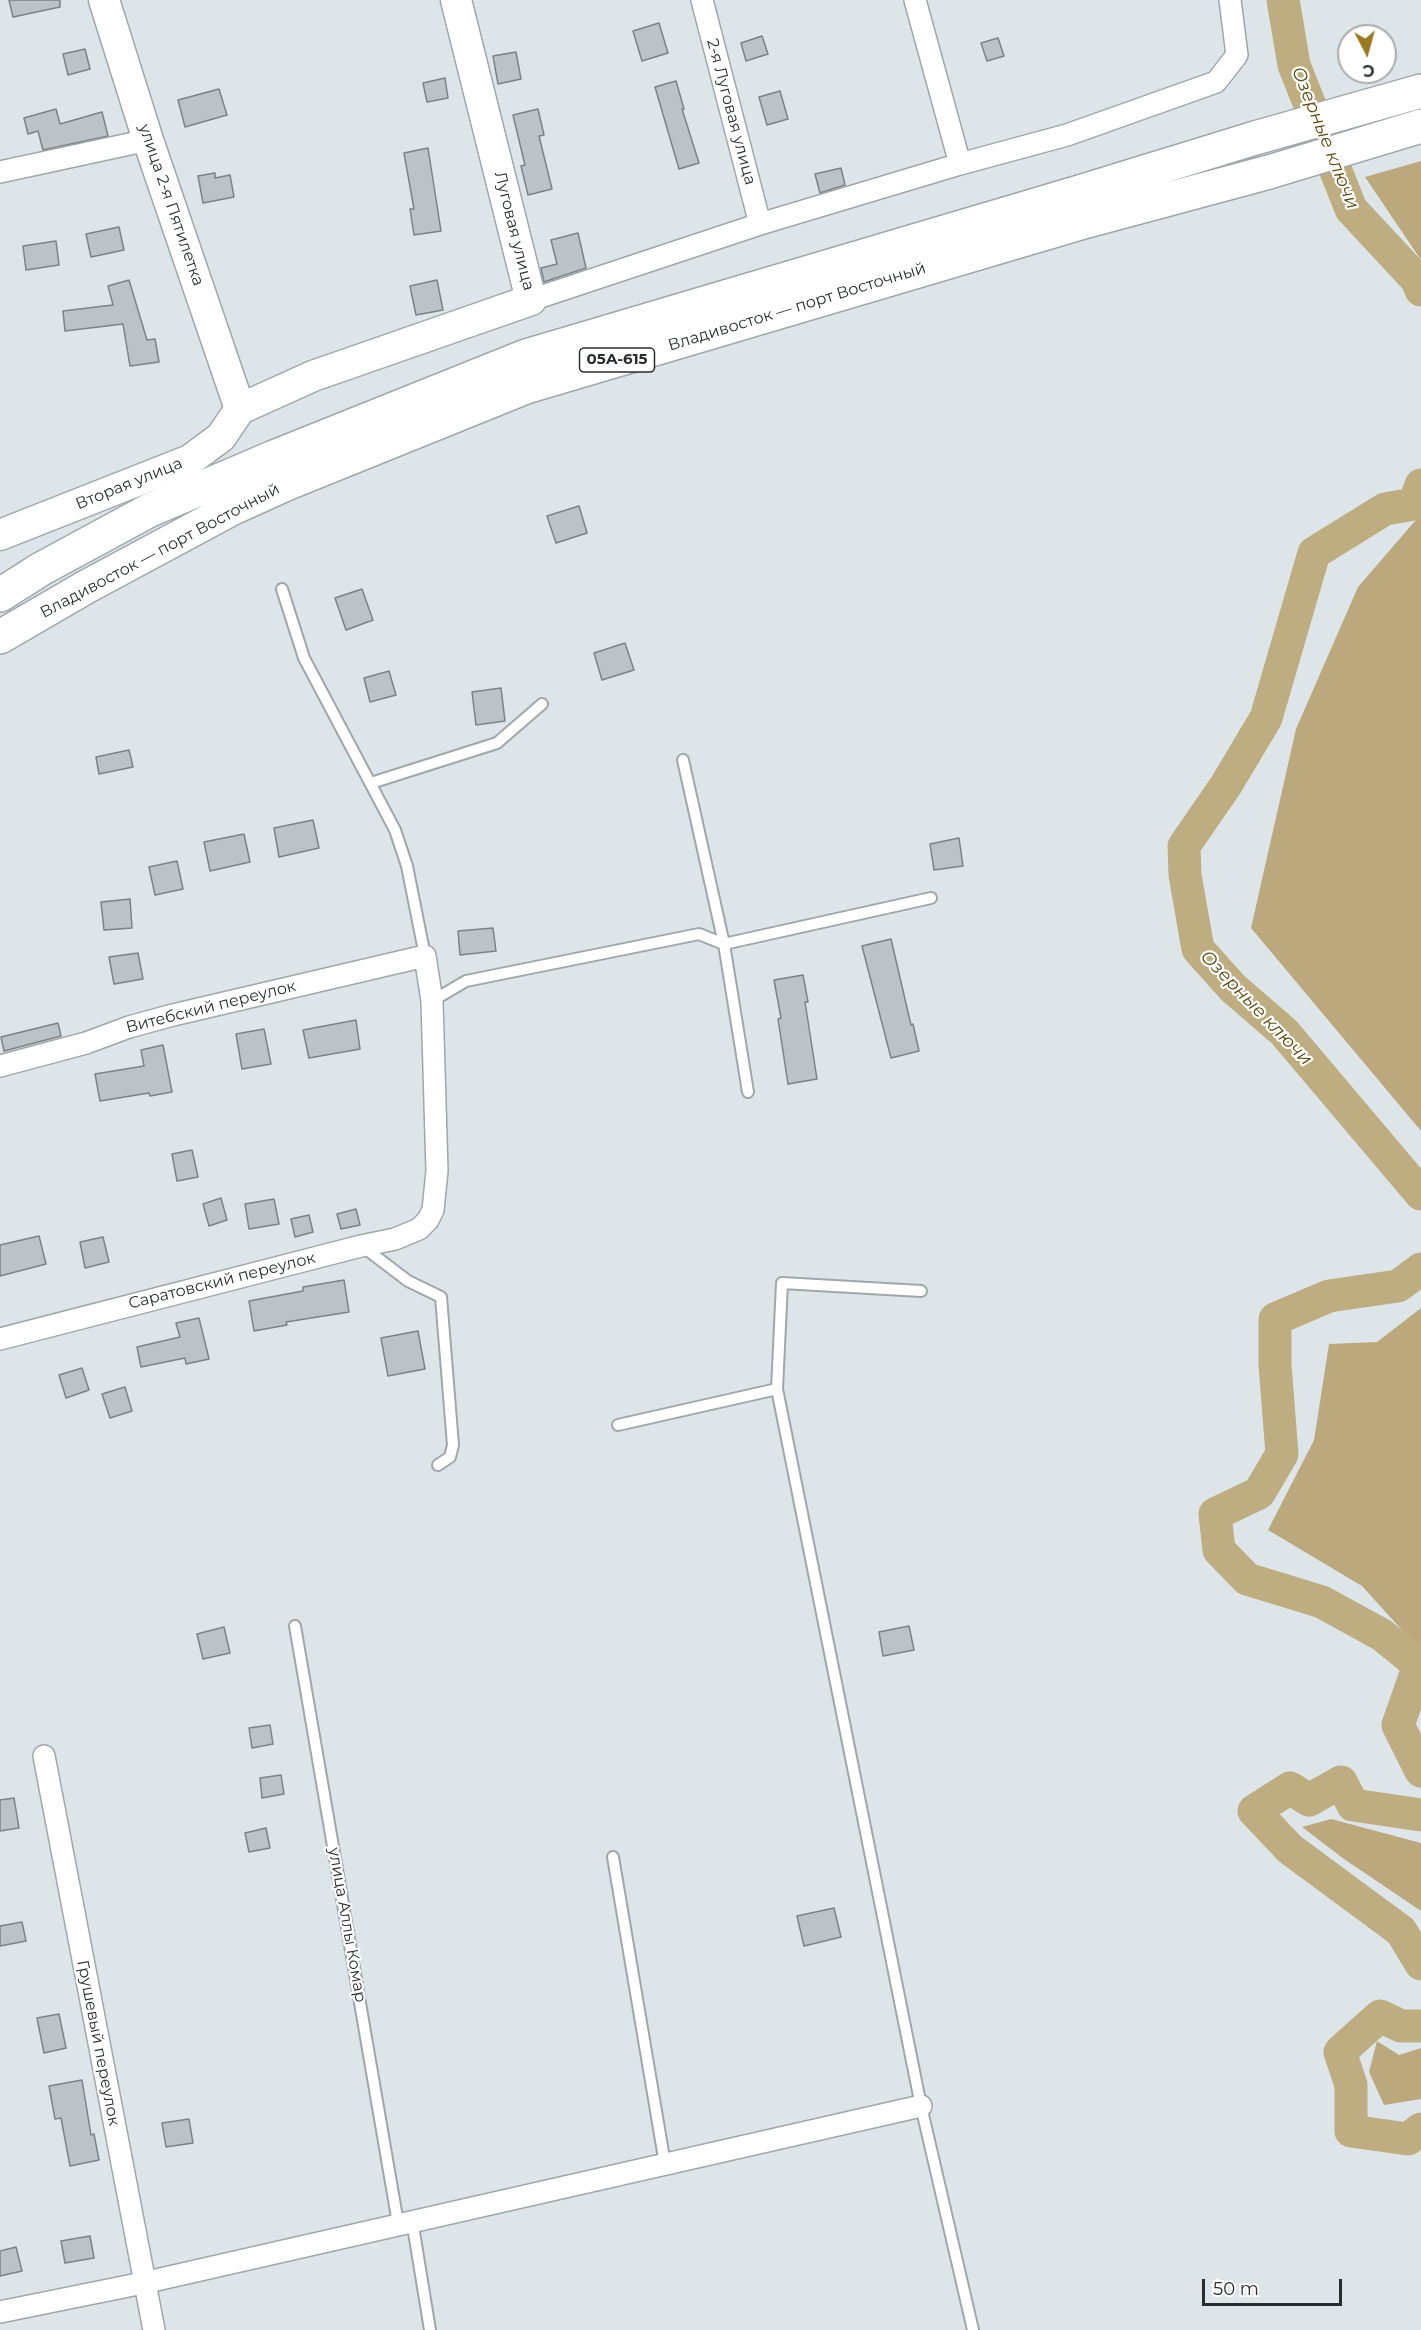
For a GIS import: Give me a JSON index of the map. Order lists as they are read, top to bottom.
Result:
{
  "streets": {
    "highway": ["Владивосток — порт Восточный", "05А-615"],
    "main road": ["улица 2-я Пятилетка", "Луговая улица", "Вторая улица"],
    "street": [
      "2-я Луговая улица",
      "Витебский переулок",
      "Саратовский переулок",
      "Грушевый переулок"
    ],
    "lane": ["улица Аллы Комар"]
  },
  "crossings": [
    ["улица 2-я Пятилетка", "Луговая улица"],
    ["улица 2-я Пятилетка", "Вторая улица"],
    ["Луговая улица", "Вторая улица"]
  ],
  "water": ["Озерные ключи"],
  "scale_bar": "50 m",
  "north": "bottom"
}
